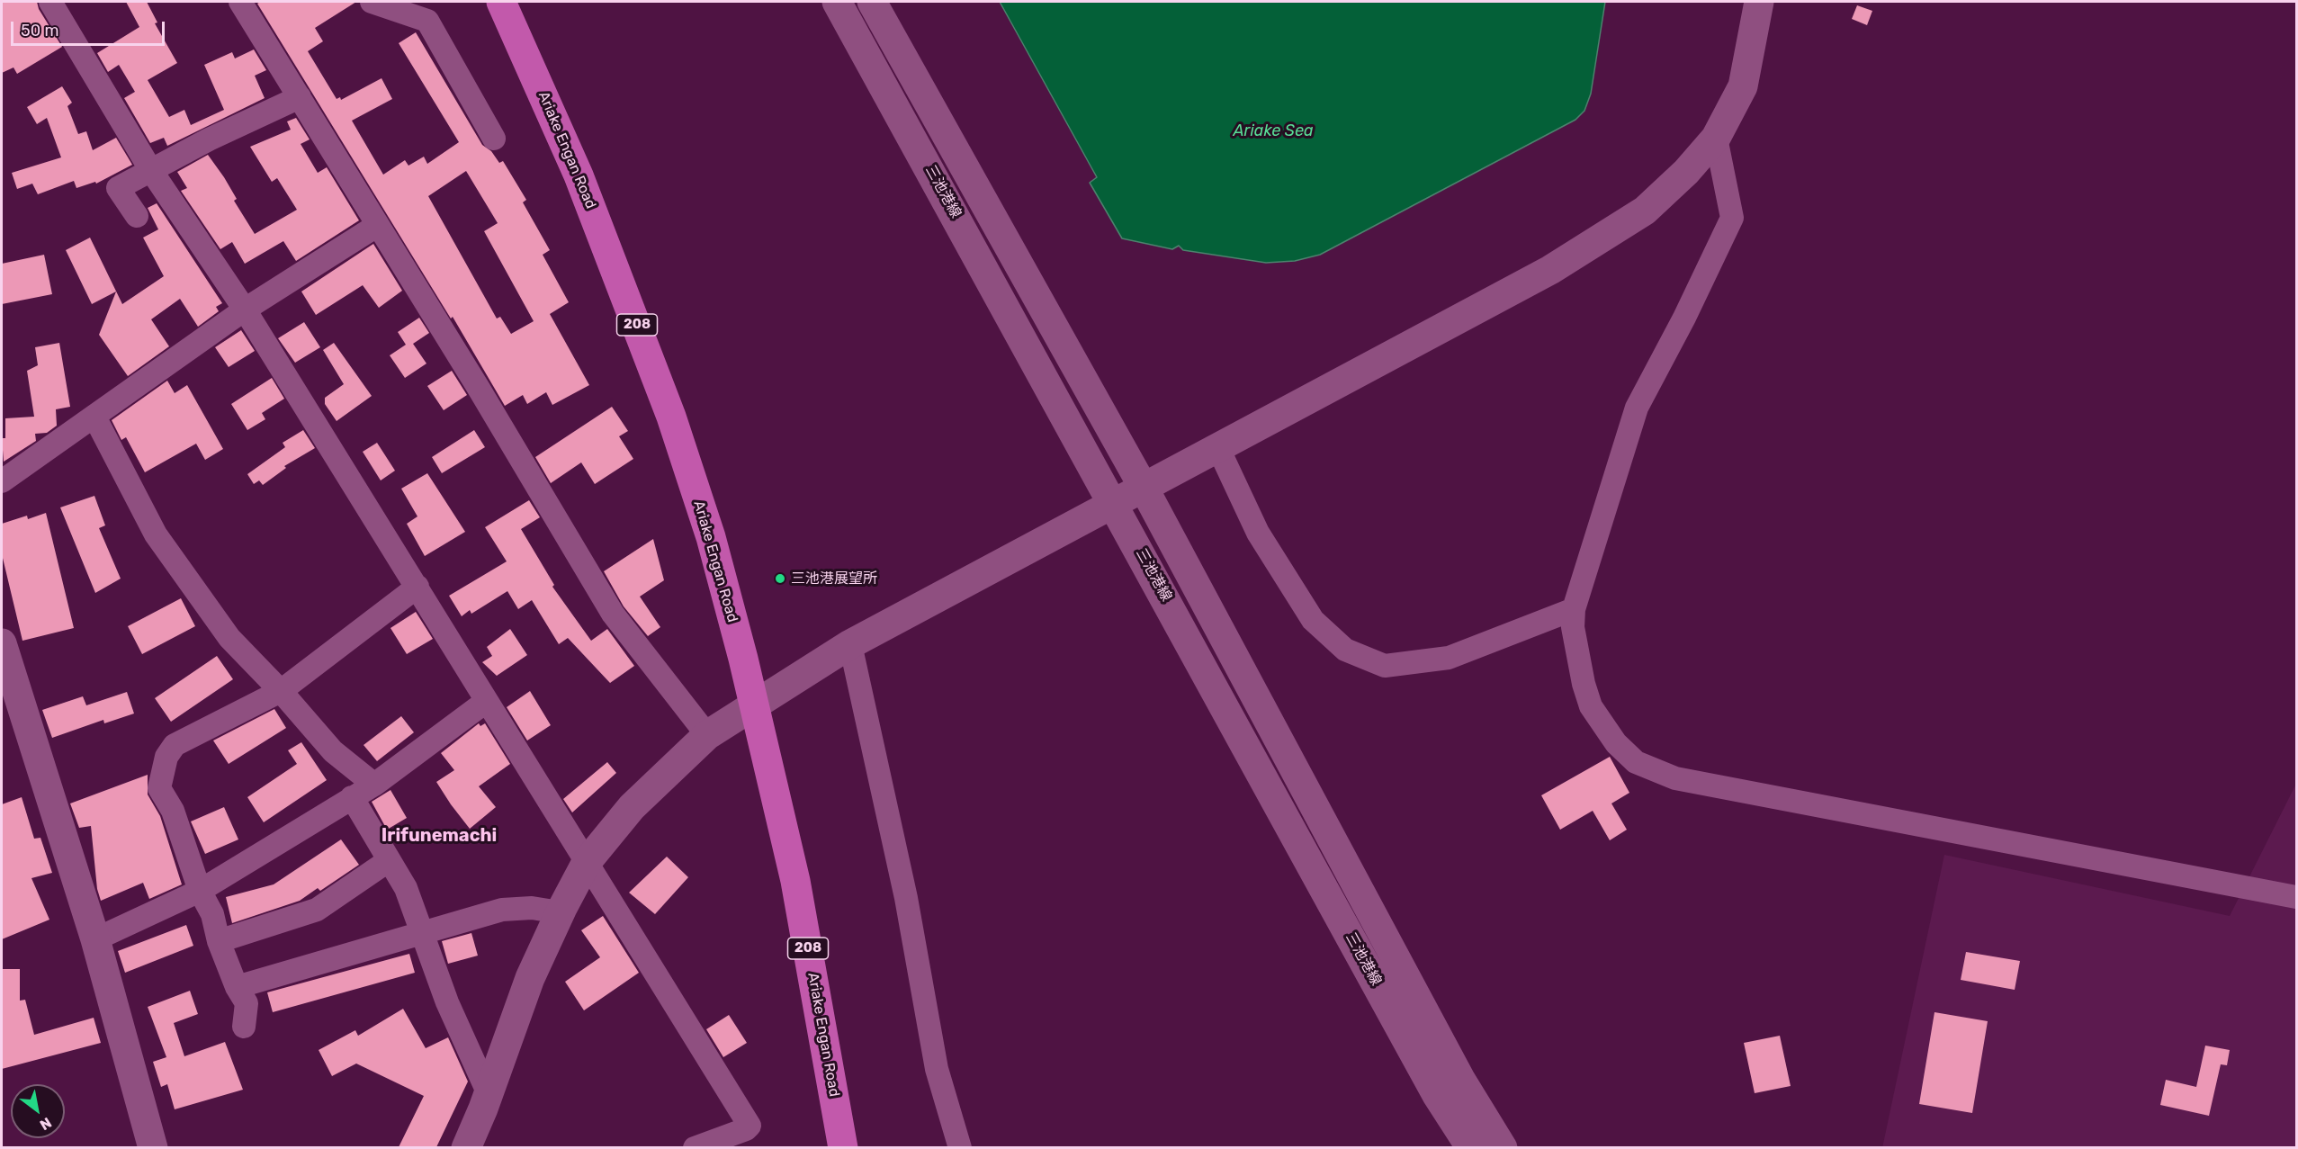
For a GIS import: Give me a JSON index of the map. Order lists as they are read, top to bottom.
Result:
{
  "streets": {
    "highway": ["Ariake Engan Road", "208"],
    "main road": ["三池港線"]
  },
  "districts": ["Irifunemachi"],
  "water": ["Ariake Sea"],
  "places": ["三池港展望所"],
  "scale_bar": "50 m",
  "north": "bottom right"
}
